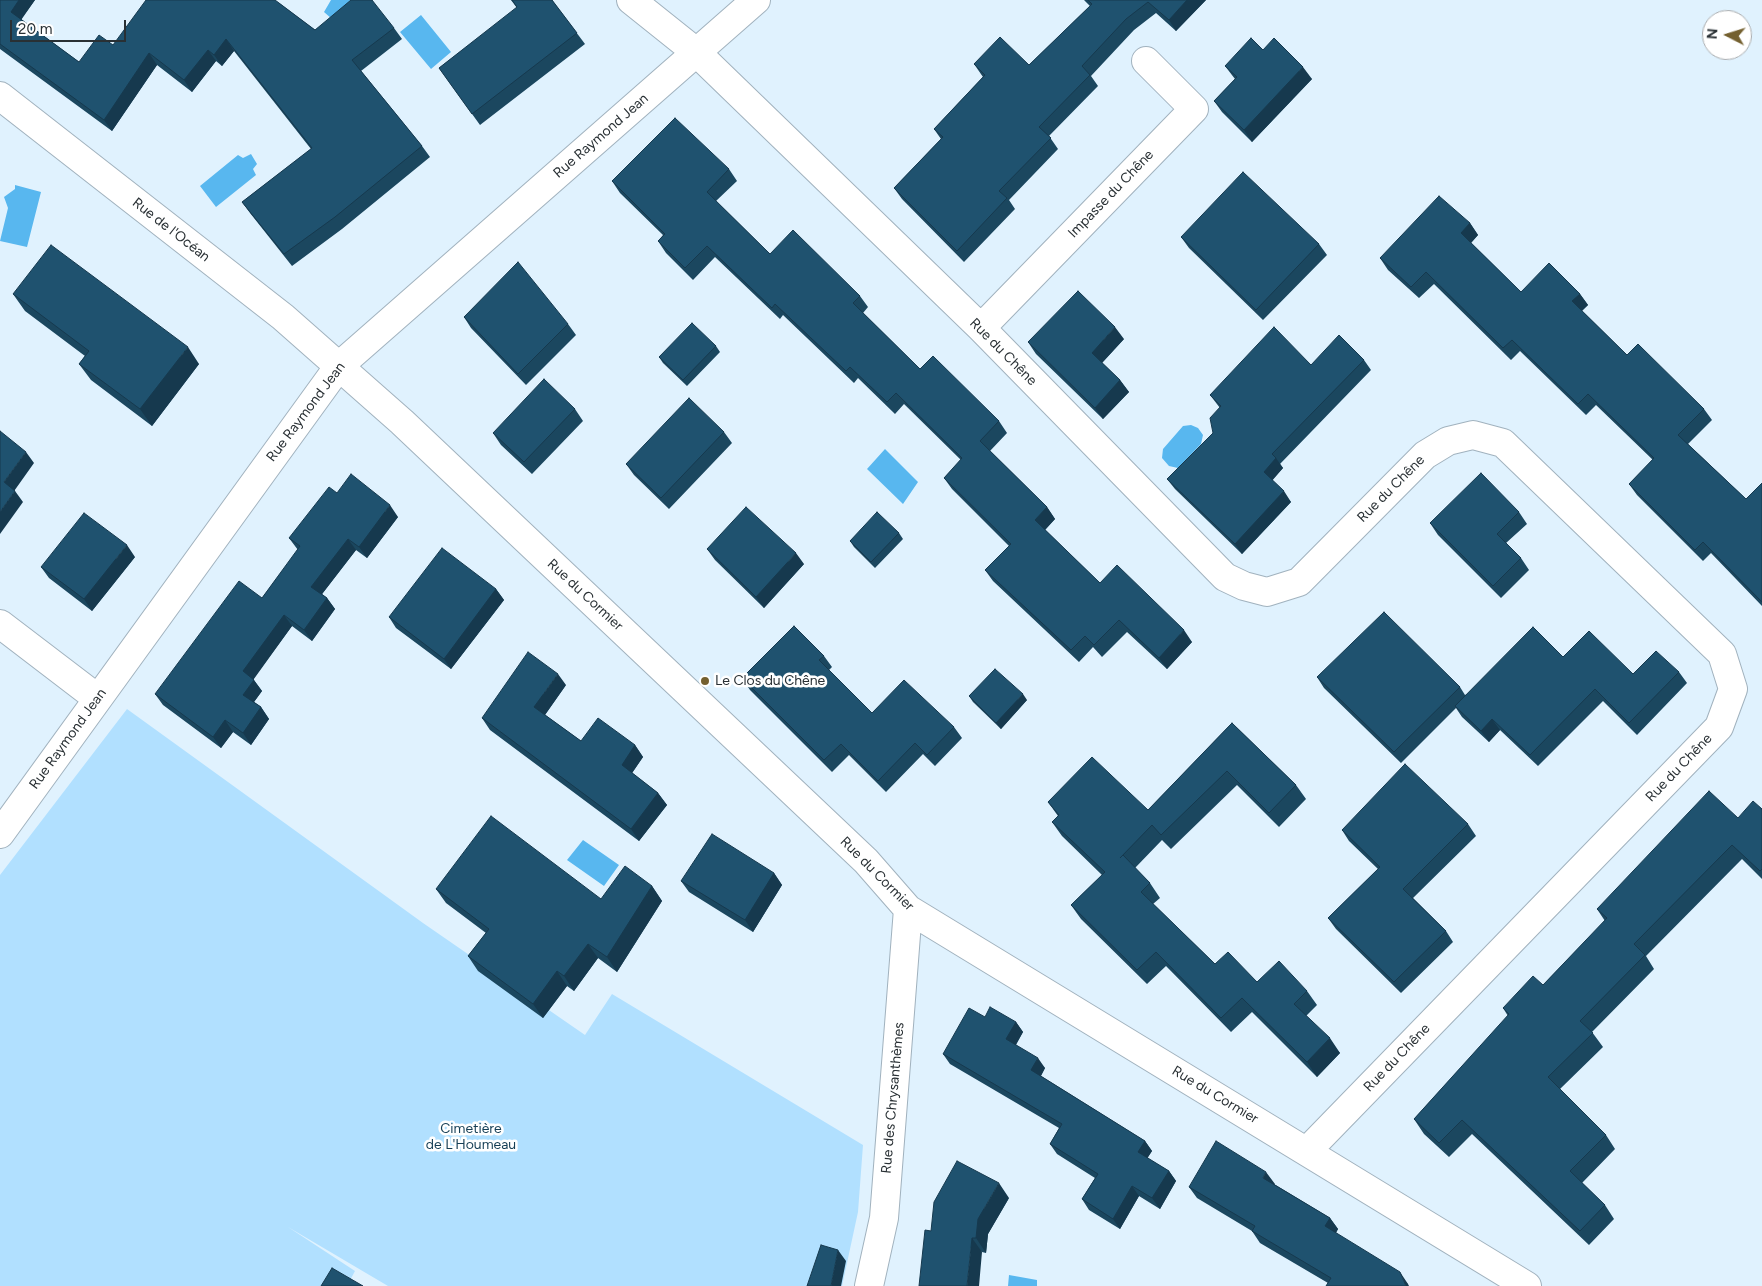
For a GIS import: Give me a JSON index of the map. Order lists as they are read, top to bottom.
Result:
{
  "streets": {
    "street": [
      "Rue Raymond Jean",
      "Impasse du Chêne",
      "Rue de l'Océan",
      "Rue du Chêne",
      "Rue du Cormier",
      "Rue des Chrysanthèmes"
    ]
  },
  "crossings": [
    ["Rue Raymond Jean", "Rue de l'Océan"],
    ["Rue Raymond Jean", "Rue du Chêne"],
    ["Rue Raymond Jean", "Rue du Cormier"],
    ["Impasse du Chêne", "Rue du Chêne"],
    ["Rue de l'Océan", "Rue du Cormier"],
    ["Rue du Chêne", "Rue du Cormier"],
    ["Rue du Cormier", "Rue des Chrysanthèmes"]
  ],
  "parks": ["Cimetière de L'Houmeau"],
  "places": ["Le Clos du Chêne"],
  "scale_bar": "20 m",
  "north": "left"
}
